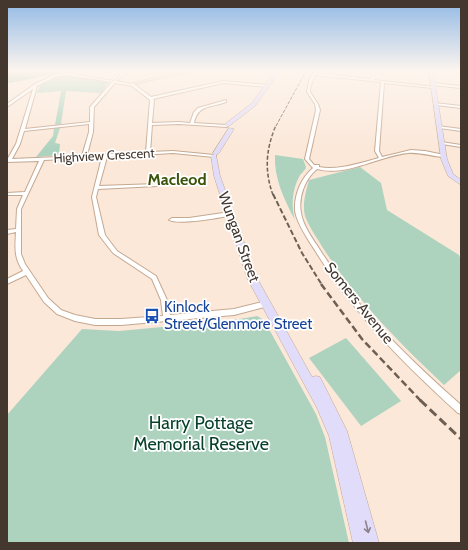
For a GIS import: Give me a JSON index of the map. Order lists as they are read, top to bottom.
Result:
{
  "streets": {
    "street": ["Highview Crescent", "Wungan Street", "Somers Avenue"]
  },
  "crossings": [
    ["Highview Crescent", "Wungan Street"]
  ],
  "districts": ["Macleod"],
  "parks": ["Harry Pottage Memorial Reserve"],
  "places": {
    "bus stop": ["Kinlock Street/Glenmore Street"]
  }
}
